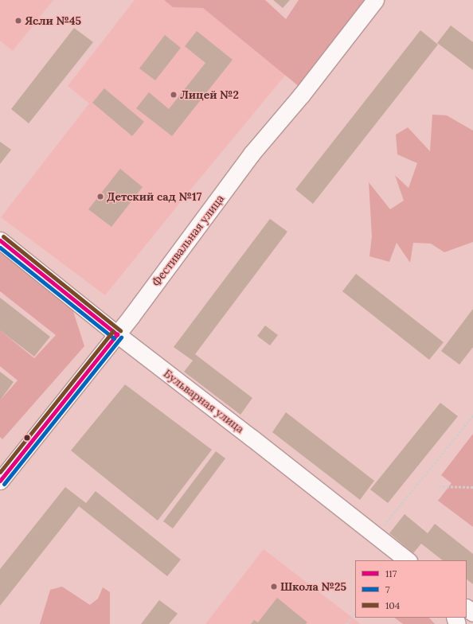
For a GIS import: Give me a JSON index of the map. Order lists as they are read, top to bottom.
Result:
{
  "streets": {
    "street": ["Фестивальная улица", "Бульварная улица"]
  },
  "crossings": [
    ["Фестивальная улица", "Бульварная улица"]
  ],
  "places": [
    "Ясли №45",
    "Лицей №2",
    "Детский сад №17",
    "Школа №25"
  ],
  "lines": ["transit line 104", "transit line 117", "transit line 7"],
  "legend": ["117", "7", "104"]
}
